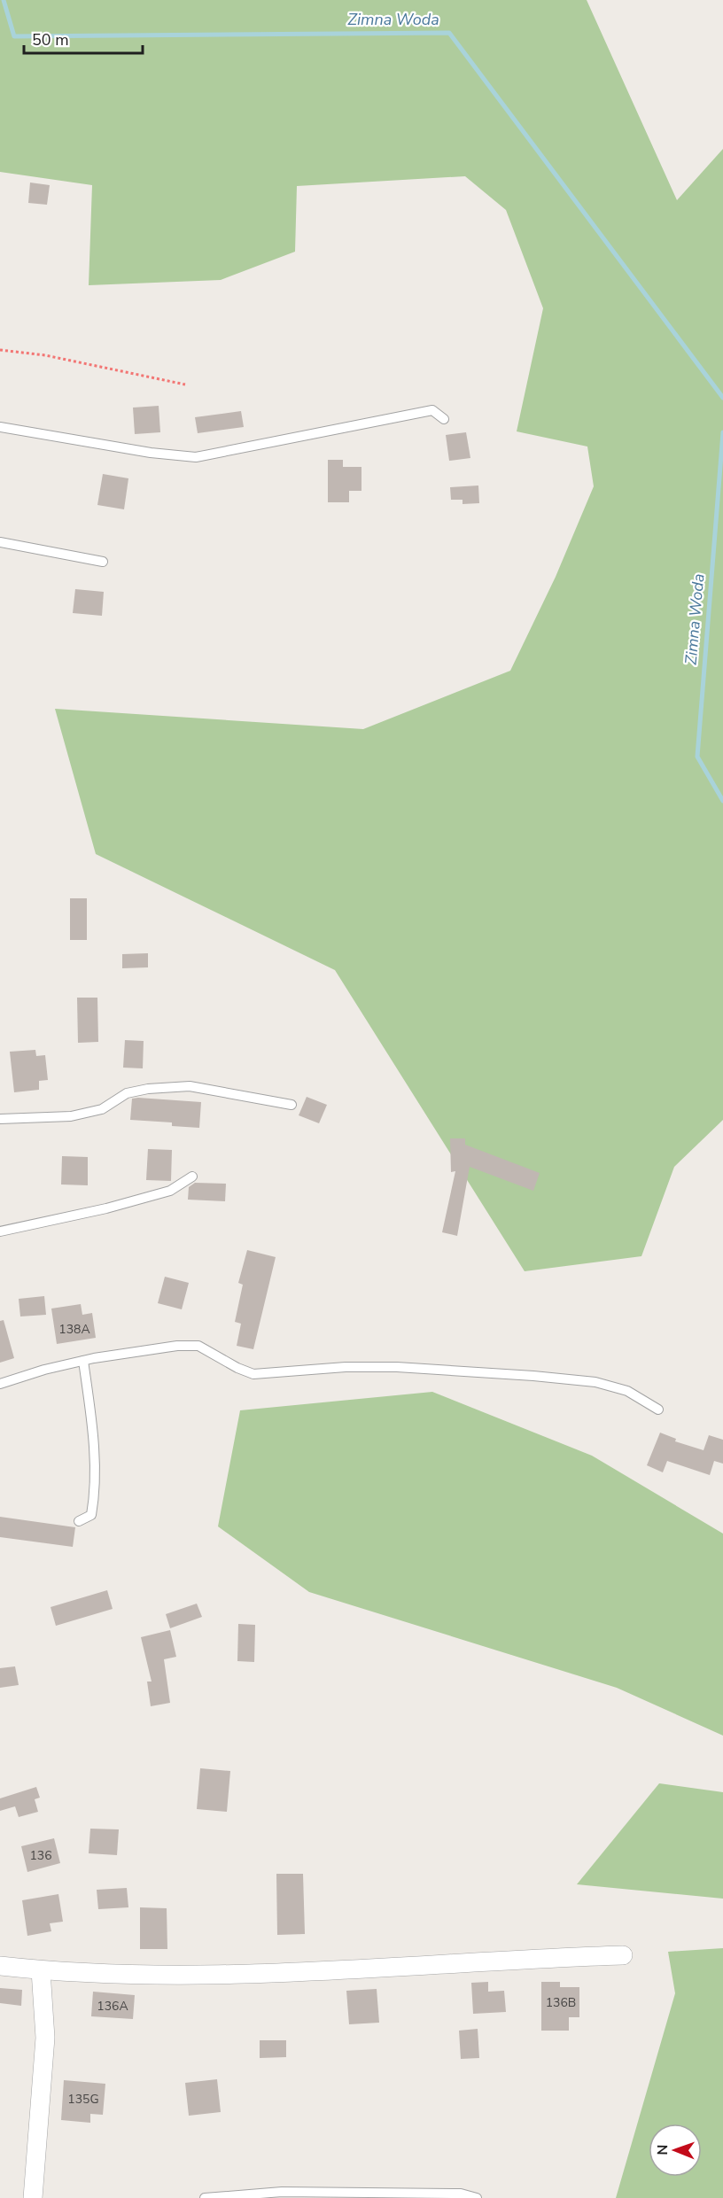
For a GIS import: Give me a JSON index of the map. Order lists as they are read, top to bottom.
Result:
{
  "water": ["Zimna Woda"],
  "house_numbers": [
    "138A",
    "136",
    "136B",
    "136A",
    "135G"
  ],
  "scale_bar": "50 m",
  "north": "left"
}
